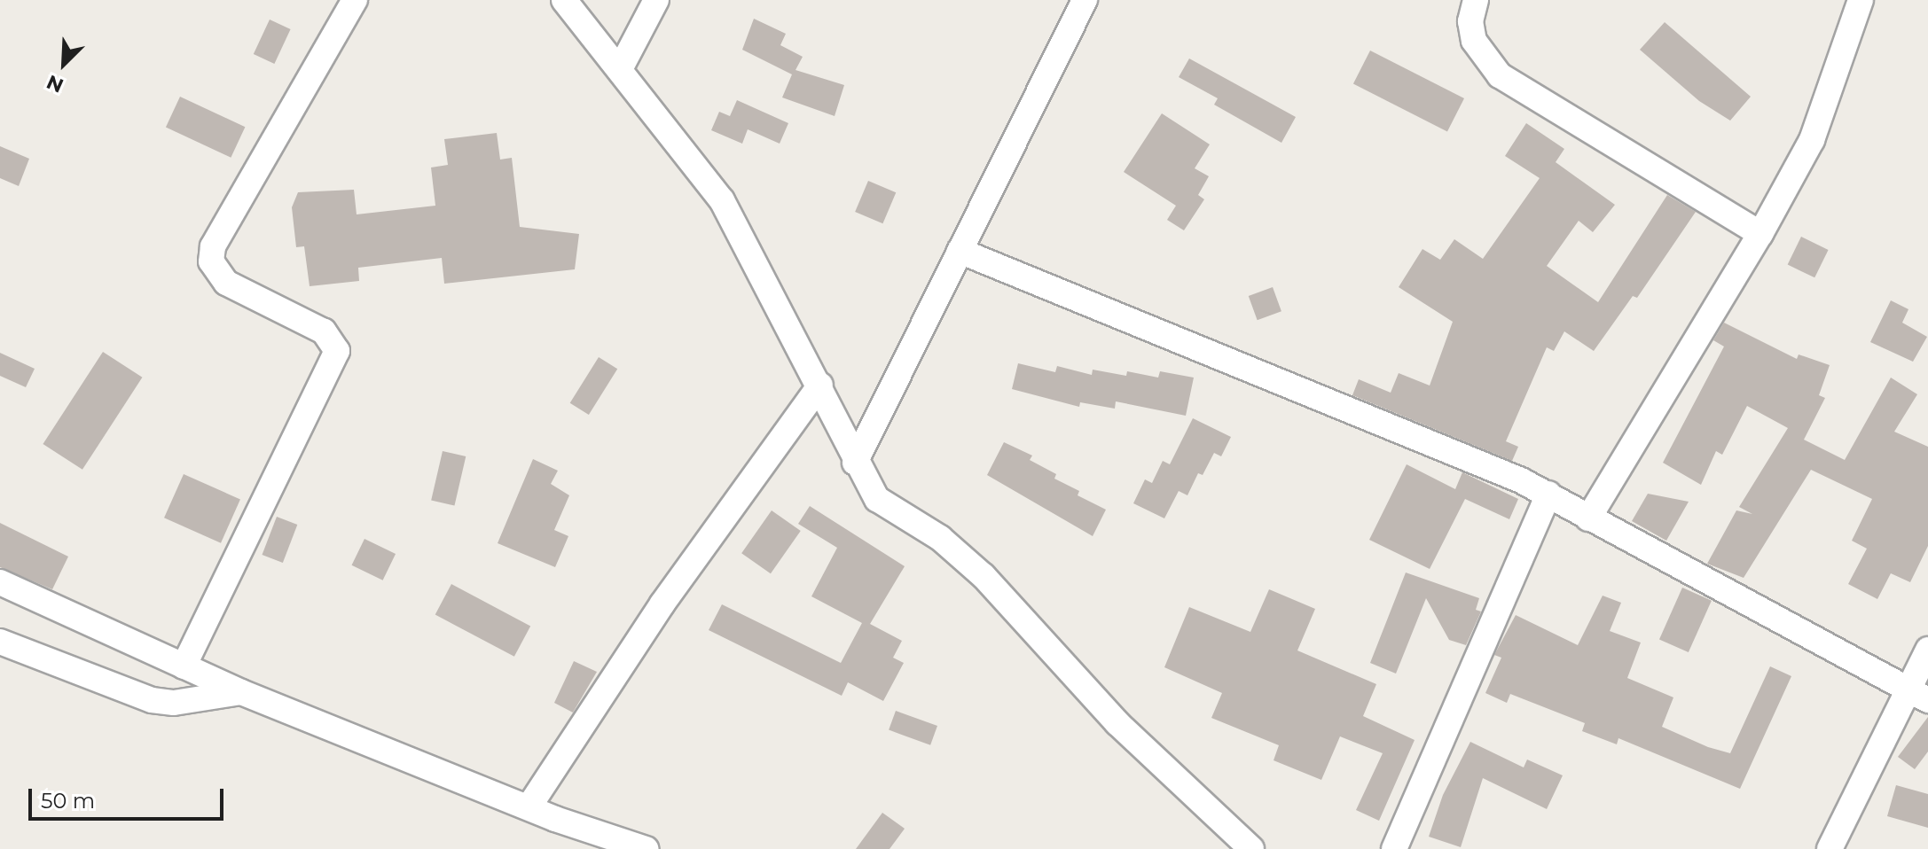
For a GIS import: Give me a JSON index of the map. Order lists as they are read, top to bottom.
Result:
{
  "scale_bar": "50 m",
  "north": "bottom left"
}
